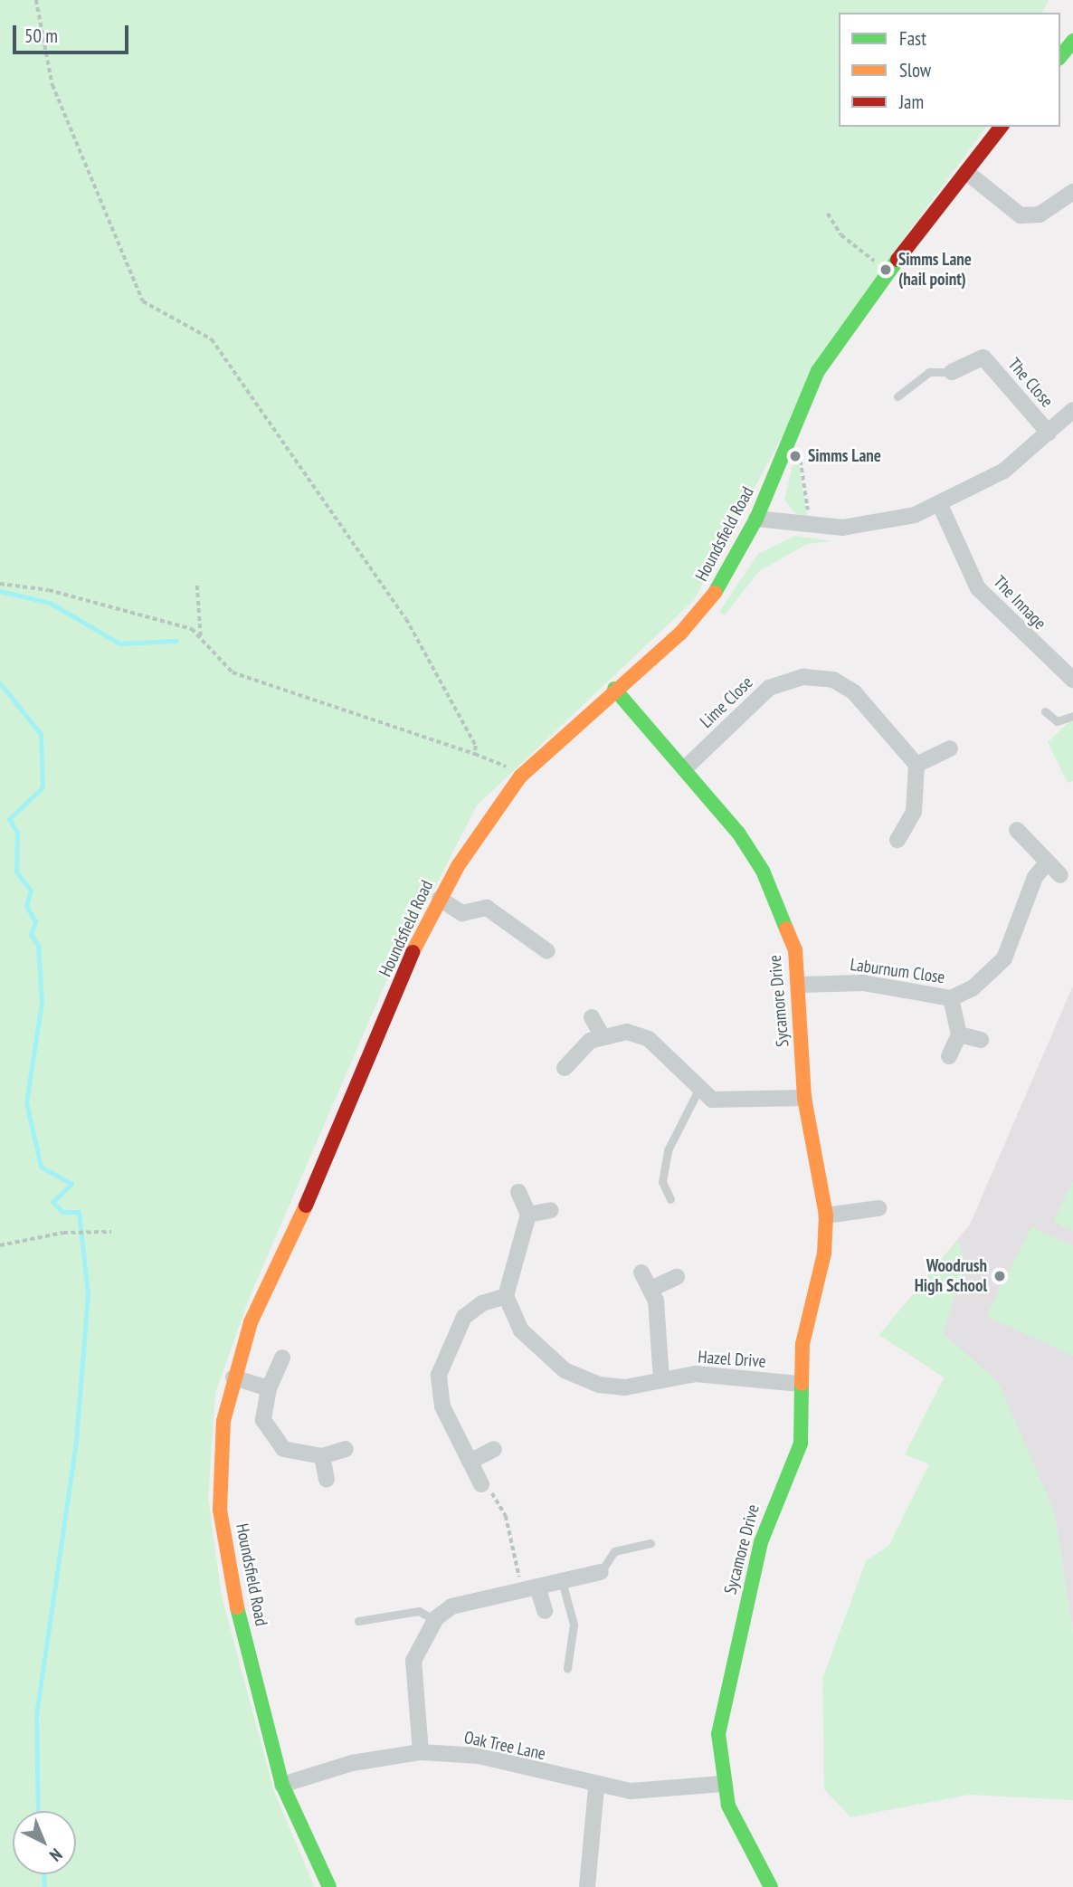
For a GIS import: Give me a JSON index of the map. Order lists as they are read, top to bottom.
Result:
{
  "streets": {
    "street": [
      "The Close",
      "Houndsfield Road",
      "The Innage",
      "Lime Close",
      "Laburnum Close",
      "Sycamore Drive",
      "Hazel Drive",
      "Oak Tree Lane"
    ]
  },
  "crossings": [
    ["Houndsfield Road", "Sycamore Drive"],
    ["Houndsfield Road", "Oak Tree Lane"],
    ["Lime Close", "Sycamore Drive"],
    ["Laburnum Close", "Sycamore Drive"],
    ["Sycamore Drive", "Hazel Drive"],
    ["Sycamore Drive", "Oak Tree Lane"]
  ],
  "places": ["Simms Lane (hail point)", "Simms Lane", "Woodrush High School"],
  "legend": ["Fast", "Slow", "Jam"],
  "scale_bar": "50 m",
  "north": "bottom right"
}
